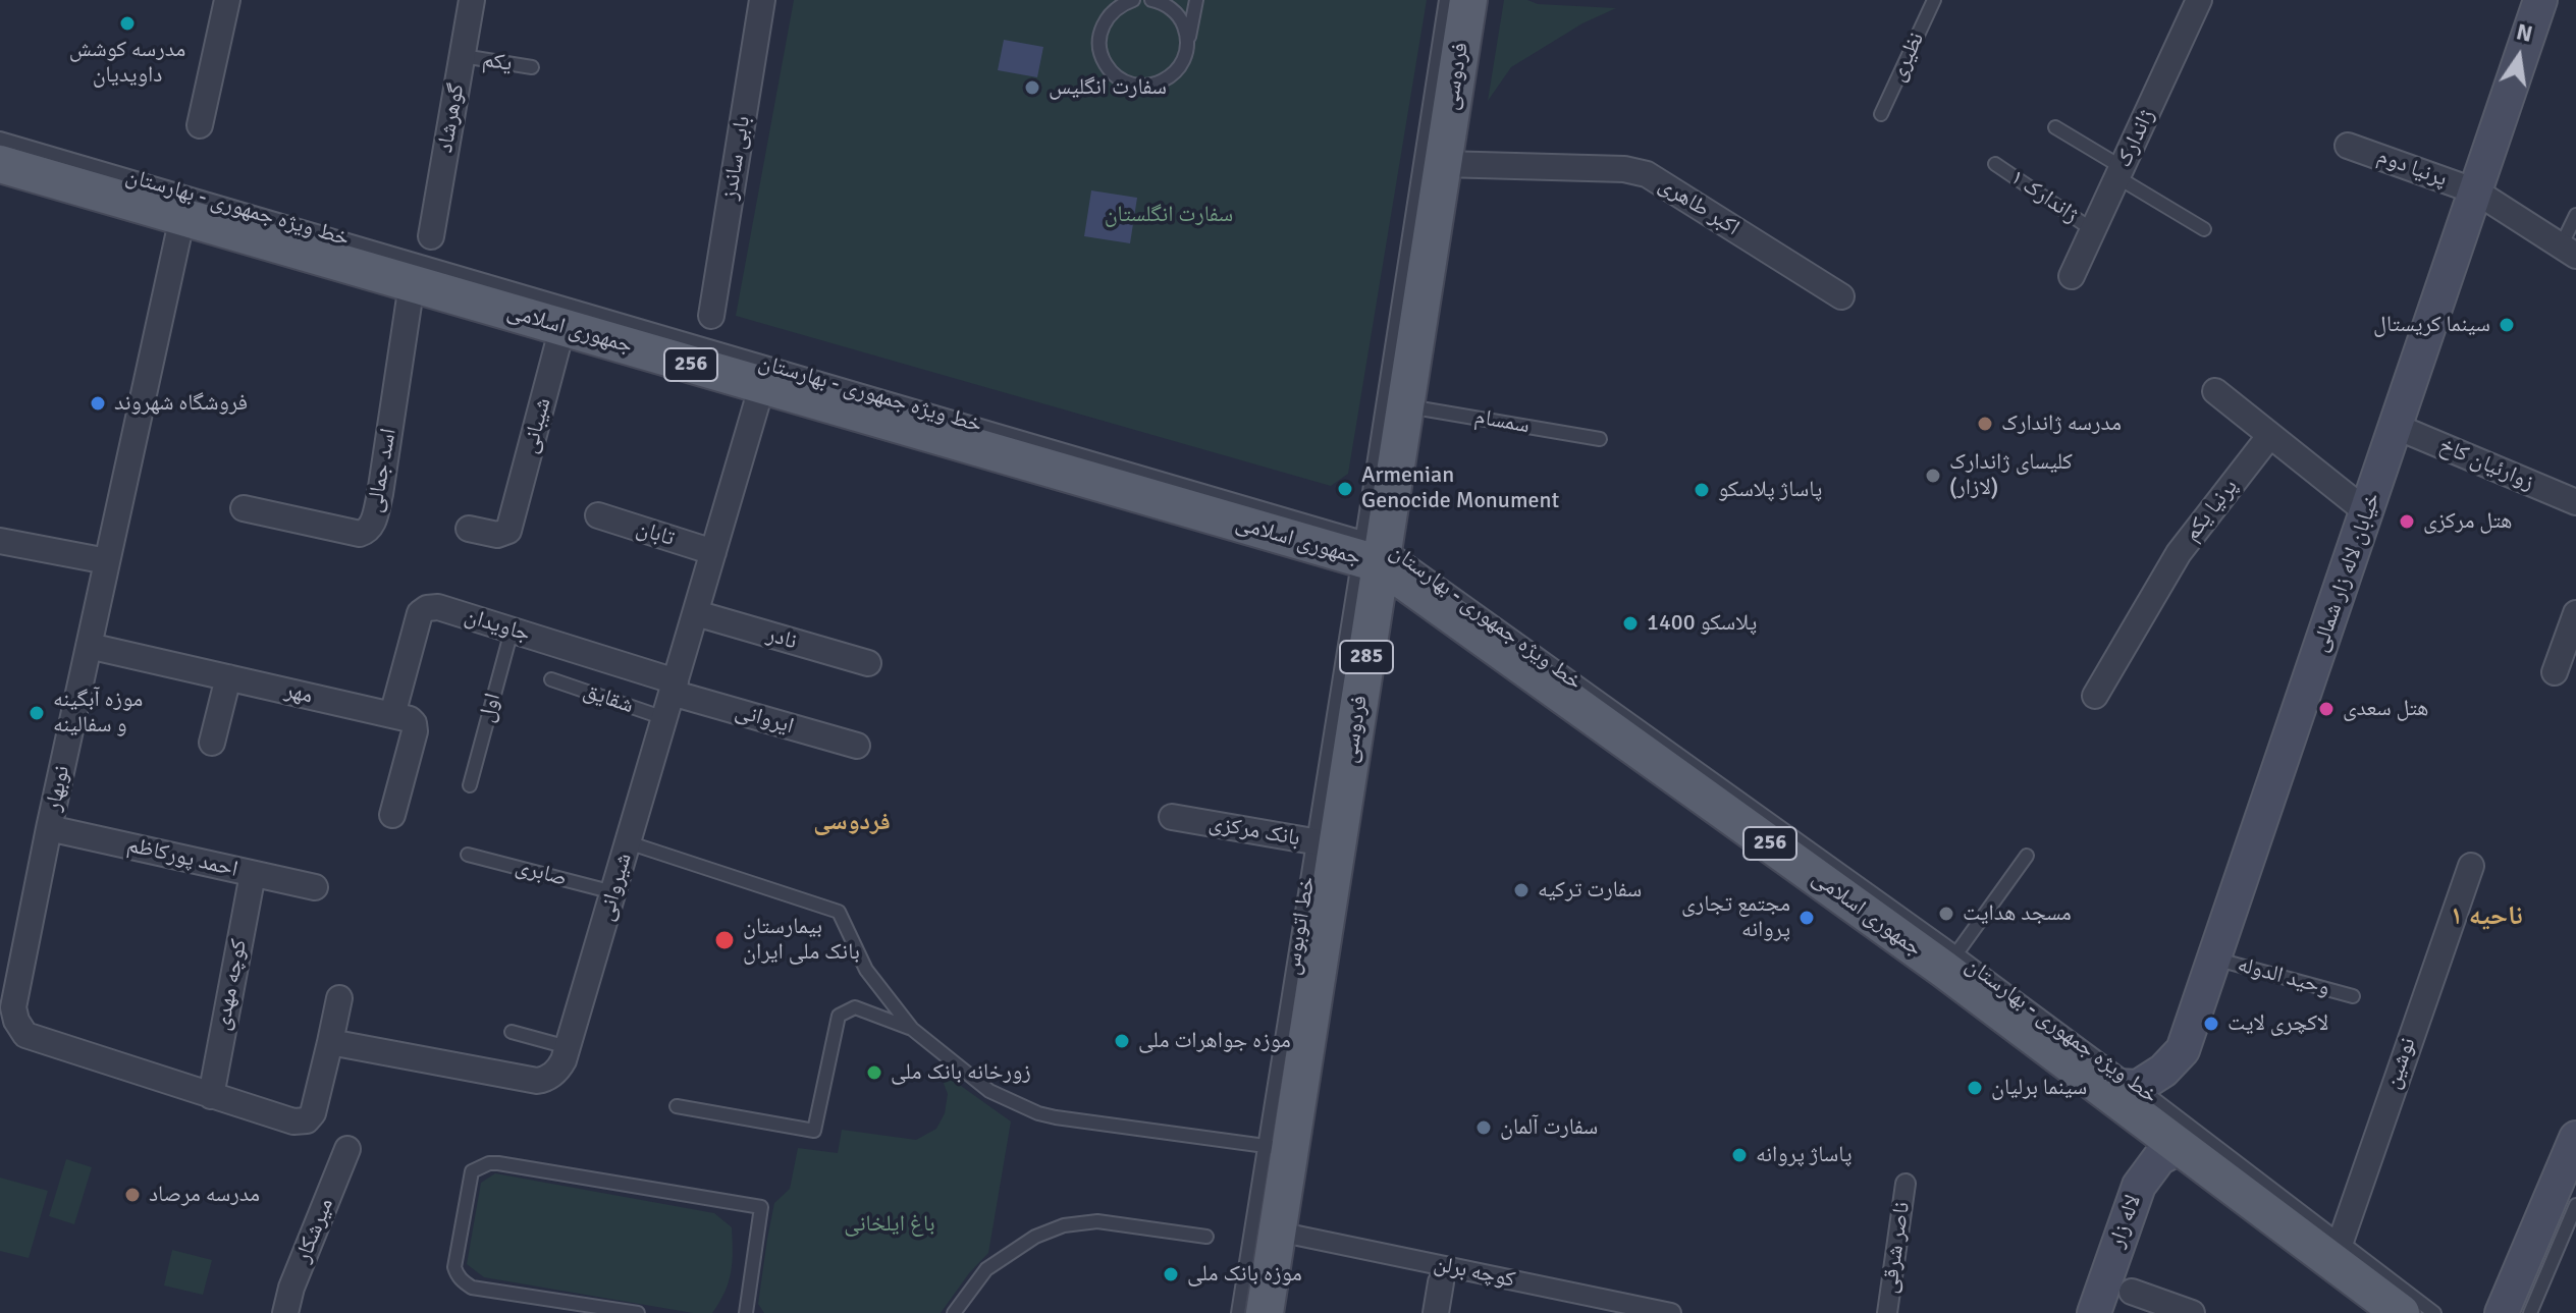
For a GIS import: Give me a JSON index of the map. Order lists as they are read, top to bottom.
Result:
{
  "streets": {
    "main road": [
      "فردوسی",
      "جمهوری اسلامی",
      "256",
      "خیابان لاله زار شمالی",
      "285",
      "لاله زار"
    ],
    "street": [
      "گوهرشاد",
      "ژاندارک",
      "بابی ساندز",
      "پرنیا دوم",
      "اکبر طاهری",
      "شیبانی",
      "زوارئیان کاخ",
      "اسد جمالی",
      "پرنیا یکم",
      "تابان",
      "جاویدان",
      "نادر",
      "مهر",
      "ایروانی",
      "نوبهار",
      "بانک مرکزی",
      "احمد پورکاظم",
      "شیروانی",
      "کوچه مهدی",
      "نوشین",
      "میرشکار",
      "ناصر شرقی",
      "کوچه برلن"
    ],
    "lane": [
      "نظیری",
      "یکم",
      "ژاندارک ۱",
      "خط ویژه جمهوری - بهارستان",
      "سمسام",
      "شقایق",
      "اول",
      "صابری",
      "وحید الدوله"
    ]
  },
  "crossings": [
    ["یکم", "گوهرشاد"],
    ["فردوسی", "اکبر طاهری"],
    ["فردوسی", "خط ویژه جمهوری - بهارستان"],
    ["فردوسی", "جمهوری اسلامی"],
    ["فردوسی", "سمسام"],
    ["فردوسی", "بانک مرکزی"],
    ["فردوسی", "کوچه برلن"],
    ["ژاندارک", "ژاندارک ۱"],
    ["پرنیا دوم", "خیابان لاله زار شمالی"],
    ["خط ویژه جمهوری - بهارستان", "جمهوری اسلامی"],
    ["خط ویژه جمهوری - بهارستان", "خیابان لاله زار شمالی"],
    ["خط ویژه جمهوری - بهارستان", "نوشین"],
    ["جمهوری اسلامی", "شیبانی"],
    ["جمهوری اسلامی", "اسد جمالی"],
    ["جمهوری اسلامی", "نوبهار"],
    ["جمهوری اسلامی", "شیروانی"],
    ["جمهوری اسلامی", "نوشین"],
    ["جمهوری اسلامی", "لاله زار"],
    ["زوارئیان کاخ", "خیابان لاله زار شمالی"],
    ["تابان", "شیروانی"],
    ["خیابان لاله زار شمالی", "وحید الدوله"],
    ["جاویدان", "مهر"],
    ["جاویدان", "اول"],
    ["جاویدان", "ایروانی"],
    ["جاویدان", "شیروانی"],
    ["نادر", "شیروانی"],
    ["مهر", "نوبهار"],
    ["شقایق", "شیروانی"],
    ["ایروانی", "شیروانی"],
    ["نوبهار", "احمد پورکاظم"],
    ["نوبهار", "کوچه مهدی"],
    ["احمد پورکاظم", "کوچه مهدی"],
    ["صابری", "شیروانی"]
  ],
  "districts": ["فردوسی", "ناحیه ۱"],
  "parks": ["سفارت انگلستان", "باغ ایلخانی"],
  "places": [
    "مدرسه کوشش داویدیان",
    "سفارت انگلیس",
    "سینما کریستال",
    "فروشگاه شهروند",
    "مدرسه ژاندارک",
    "کلیسای ژاندارک (لازار)",
    "Armenian Genocide Monument",
    "پاساژ پلاسکو",
    "هتل مرکزی",
    "پلاسکو 1400",
    "هتل سعدی",
    "موزه آبگینه و سفالینه",
    "سفارت ترکیه",
    "مسجد هدایت",
    "مجتمع تجاری پروانه",
    "بیمارستان بانک ملی ایران",
    "لاکچری لایت",
    "موزه جواهرات ملی",
    "زورخانه بانک ملی",
    "سینما برلیان",
    "سفارت آلمان",
    "پاساژ پروانه",
    "مدرسه مرصاد",
    "موزه بانک ملی"
  ],
  "north": "top"
}
